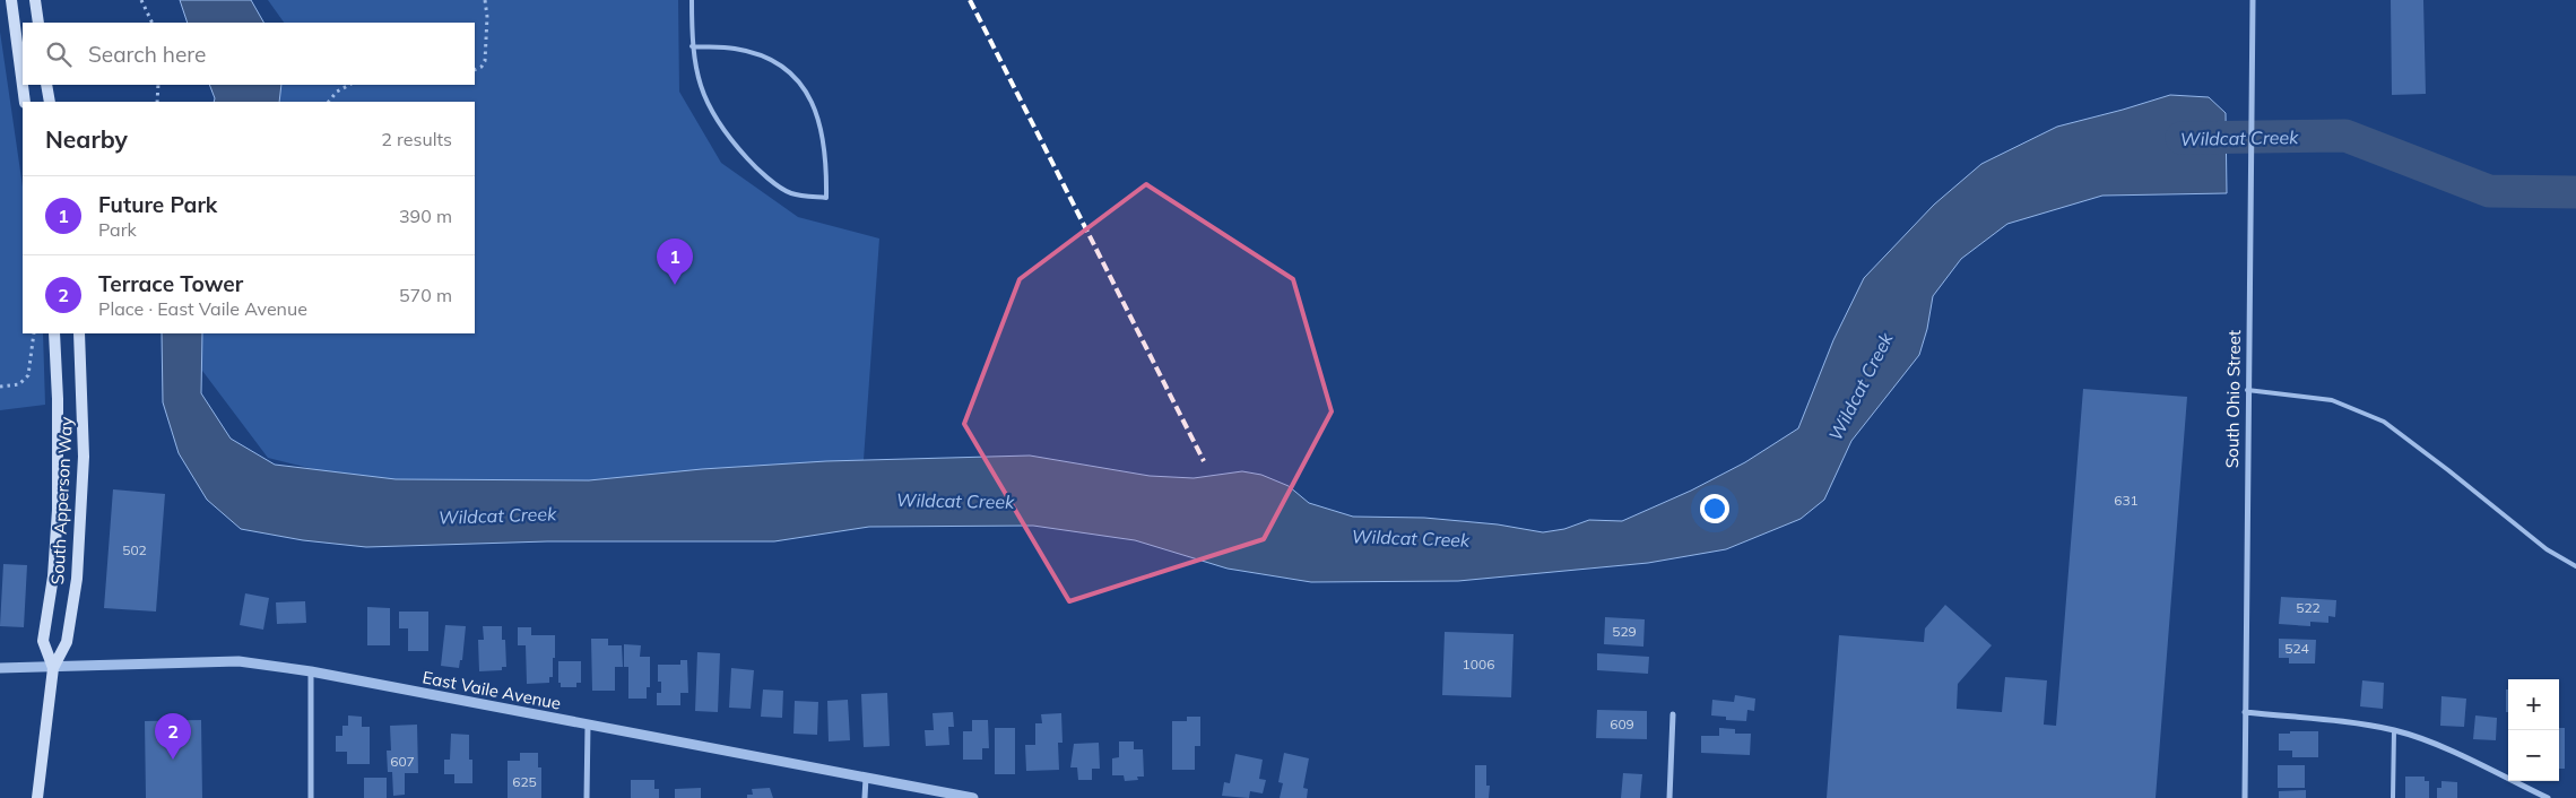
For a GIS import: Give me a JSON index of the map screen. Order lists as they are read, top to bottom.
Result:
{
  "streets": {
    "main road": ["South Apperson Way"],
    "street": ["South Ohio Street", "East Vaile Avenue"]
  },
  "crossings": [
    ["South Apperson Way", "East Vaile Avenue"]
  ],
  "water": ["Wildcat Creek"],
  "house_numbers": [
    "631",
    "502",
    "522",
    "529",
    "524",
    "1006",
    "609",
    "607",
    "625"
  ],
  "page": {
    "search": "Search here",
    "heading": ["Nearby", "2 results"],
    "list": [
      {
        "mark": "1",
        "name": "Future Park",
        "note": "Park",
        "value": "390 m"
      },
      {
        "mark": "2",
        "name": "Terrace Tower",
        "note": "Place · East Vaile Avenue",
        "value": "570 m"
      }
    ],
    "pins": ["1", "2"],
    "map_buttons": ["+", "−"]
  }
}
